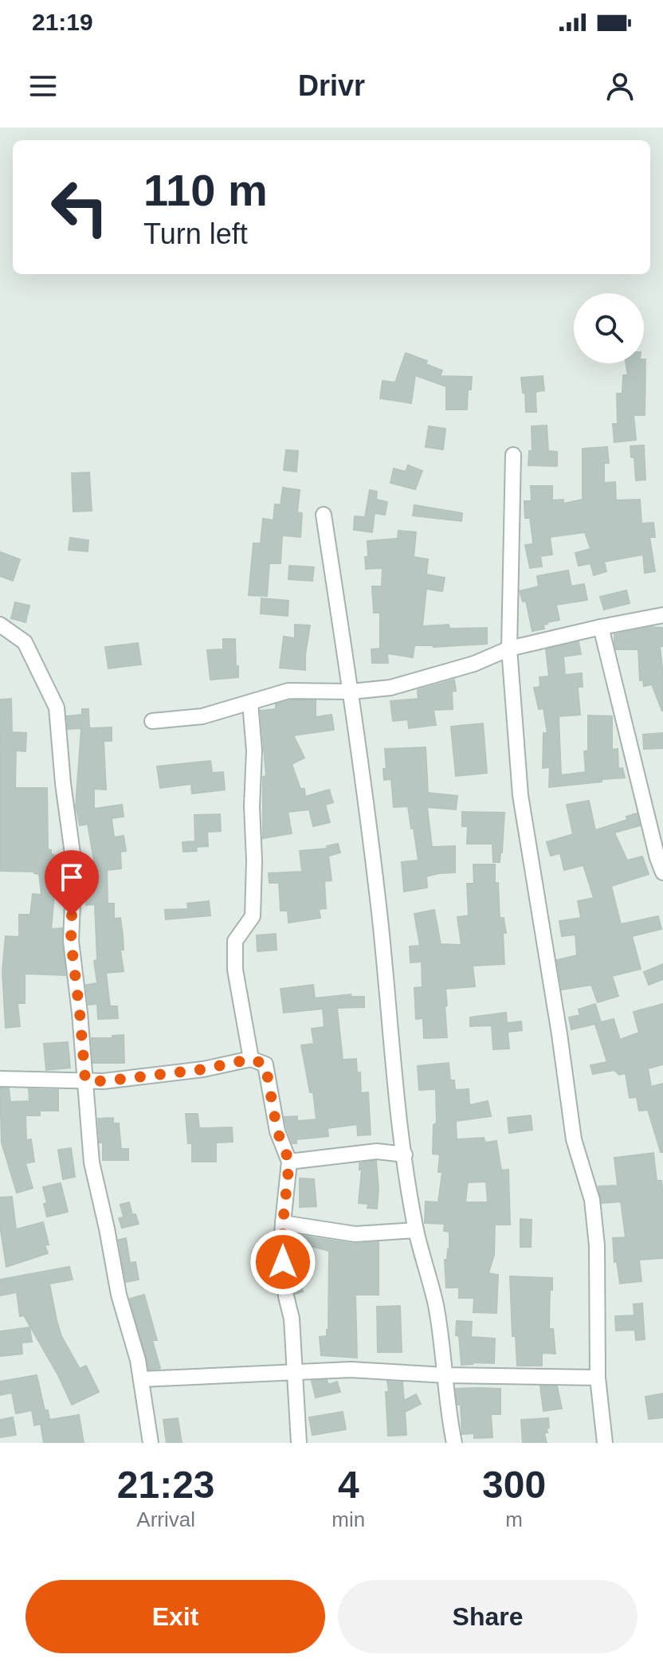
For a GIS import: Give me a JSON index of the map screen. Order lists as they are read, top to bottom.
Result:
{
  "page": {
    "status": "21:19",
    "header": "Drivr",
    "turn": ["110 m", "Turn left"],
    "eta": [
      "21:23",
      "Arrival",
      "4",
      "min",
      "300",
      "m"
    ],
    "buttons": ["Exit", "Share"]
  }
}
